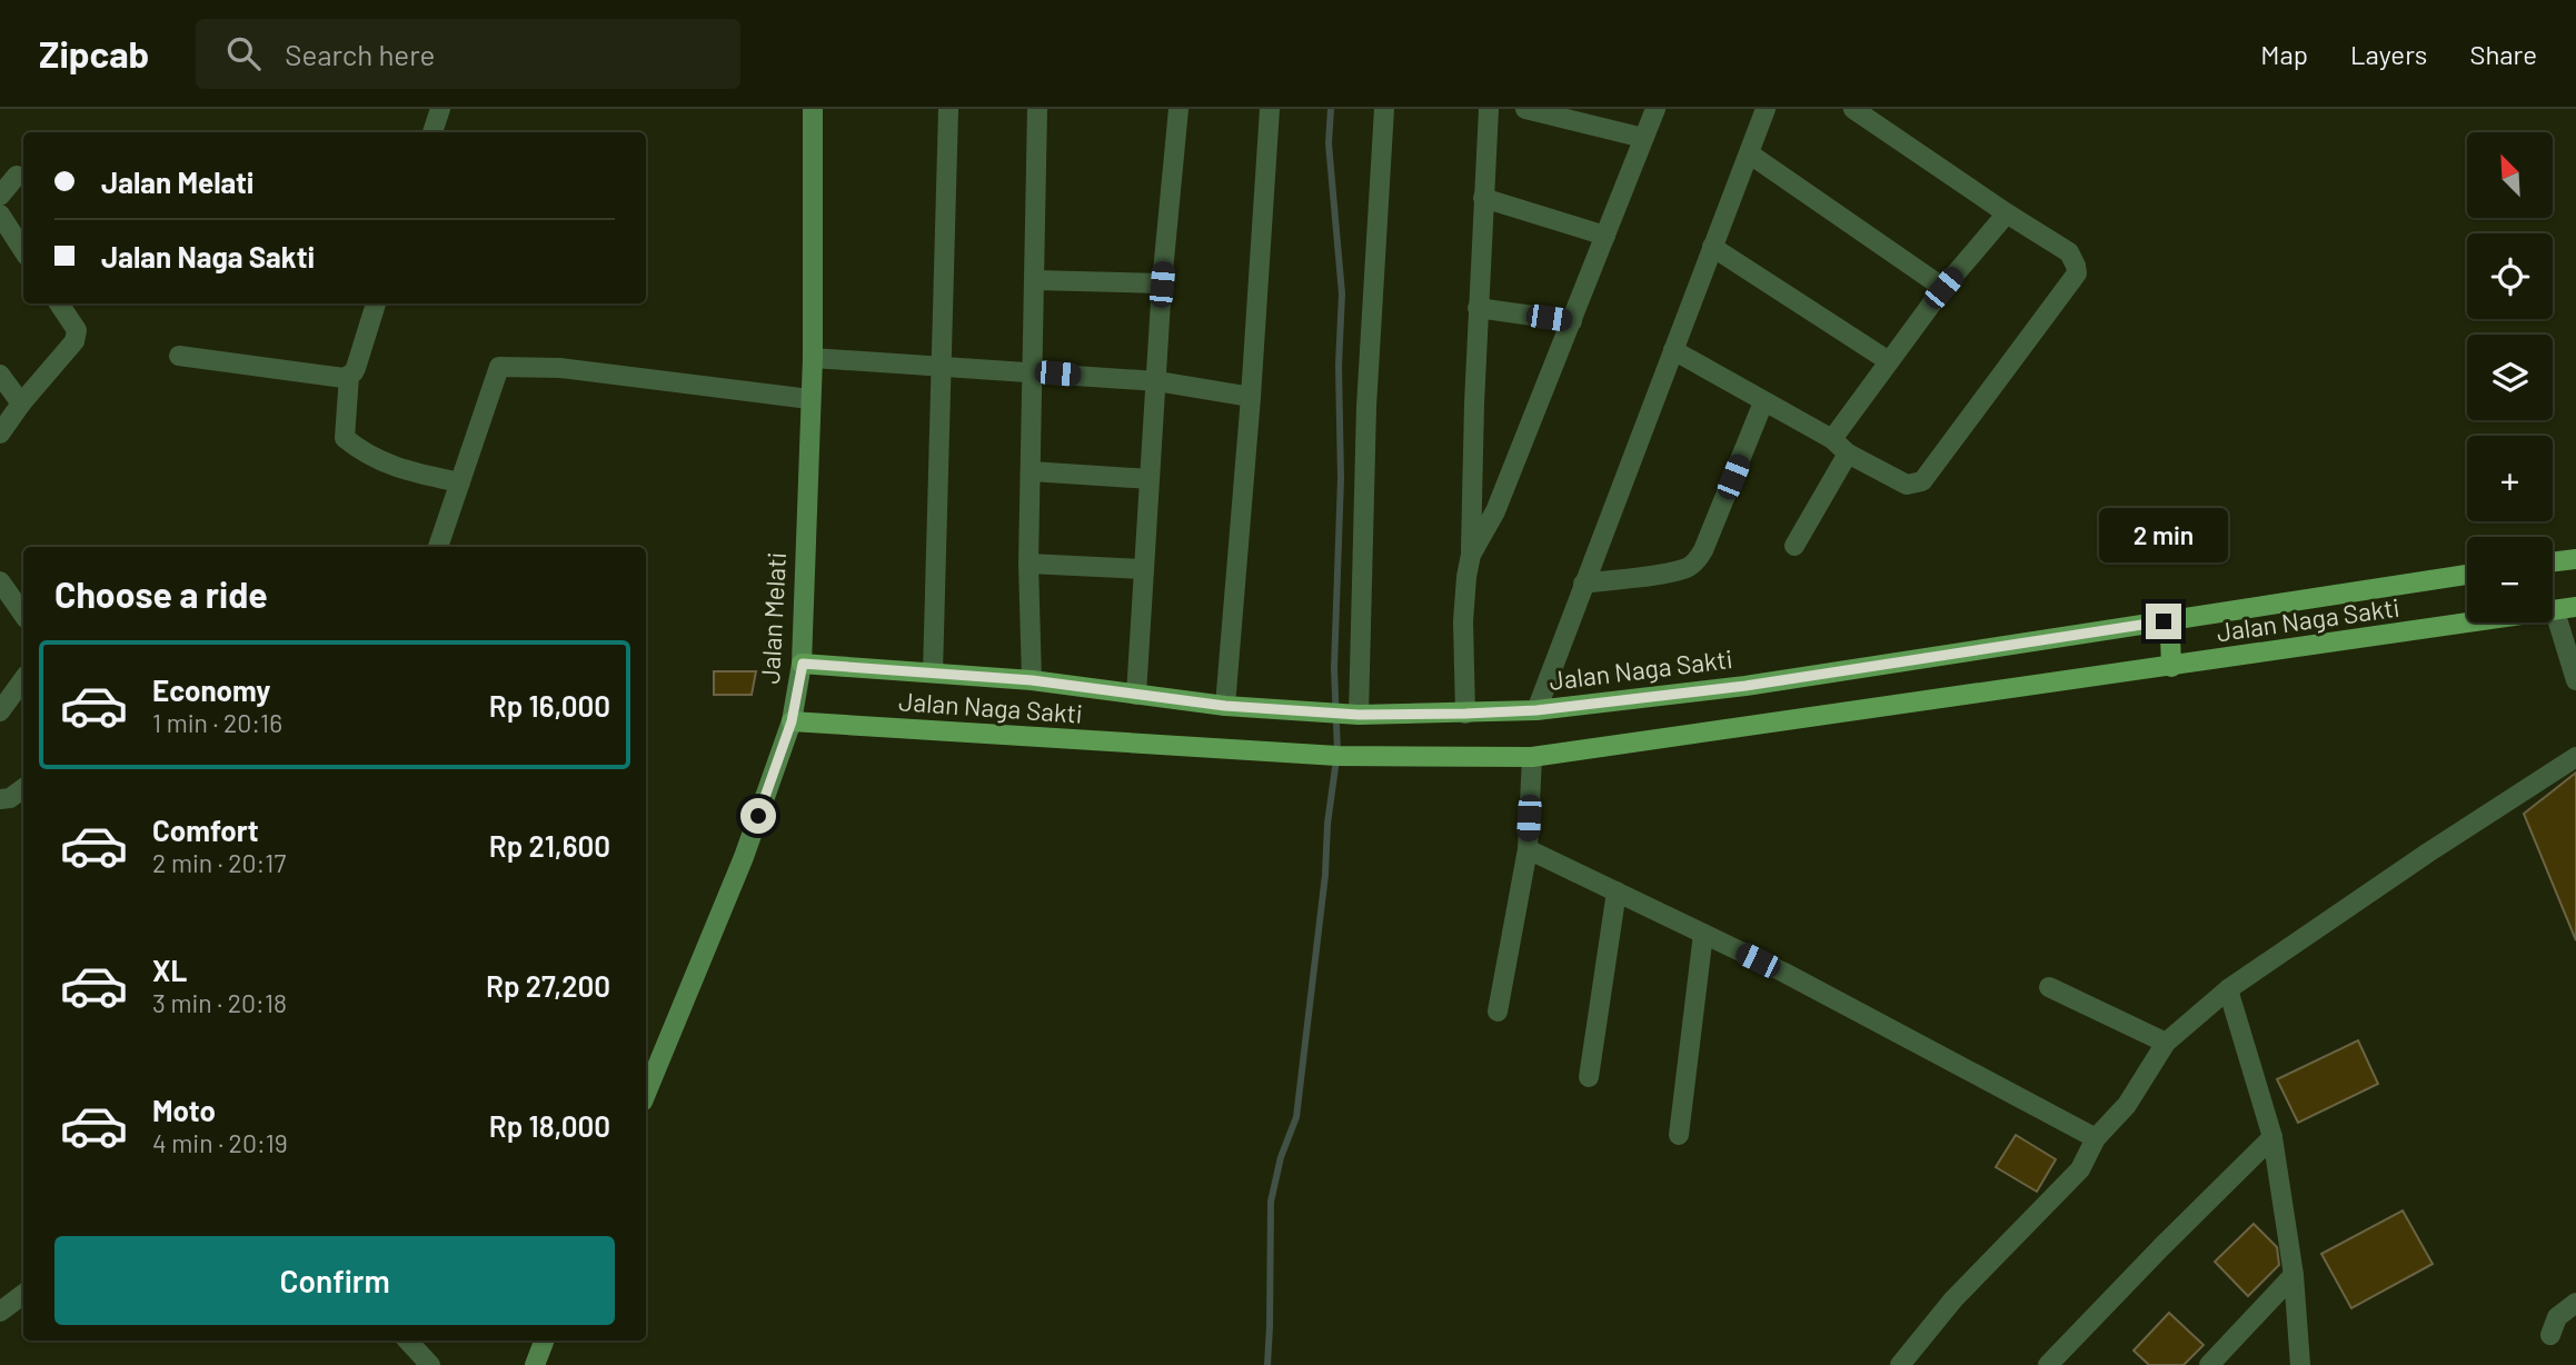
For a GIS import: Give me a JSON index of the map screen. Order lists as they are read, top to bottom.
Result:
{
  "streets": {
    "main road": ["Jalan Melati", "Jalan Naga Sakti"]
  },
  "crossings": [
    ["Jalan Melati", "Jalan Naga Sakti"]
  ],
  "north": "top left",
  "page": {
    "header": "Zipcab",
    "search": "Search here",
    "nav": ["Map", "Layers", "Share"],
    "map_buttons": ["+", "−"],
    "banner": ["Jalan Melati", "Jalan Naga Sakti"],
    "bubble": "2 min",
    "heading": "Choose a ride",
    "list": [
      {
        "name": "Economy",
        "note": "1 min · 20:16",
        "value": "Rp 16,000"
      },
      {
        "name": "Comfort",
        "note": "2 min · 20:17",
        "value": "Rp 21,600"
      },
      {
        "name": "XL",
        "note": "3 min · 20:18",
        "value": "Rp 27,200"
      },
      {
        "name": "Moto",
        "note": "4 min · 20:19",
        "value": "Rp 18,000"
      }
    ],
    "buttons": "Confirm"
  }
}
